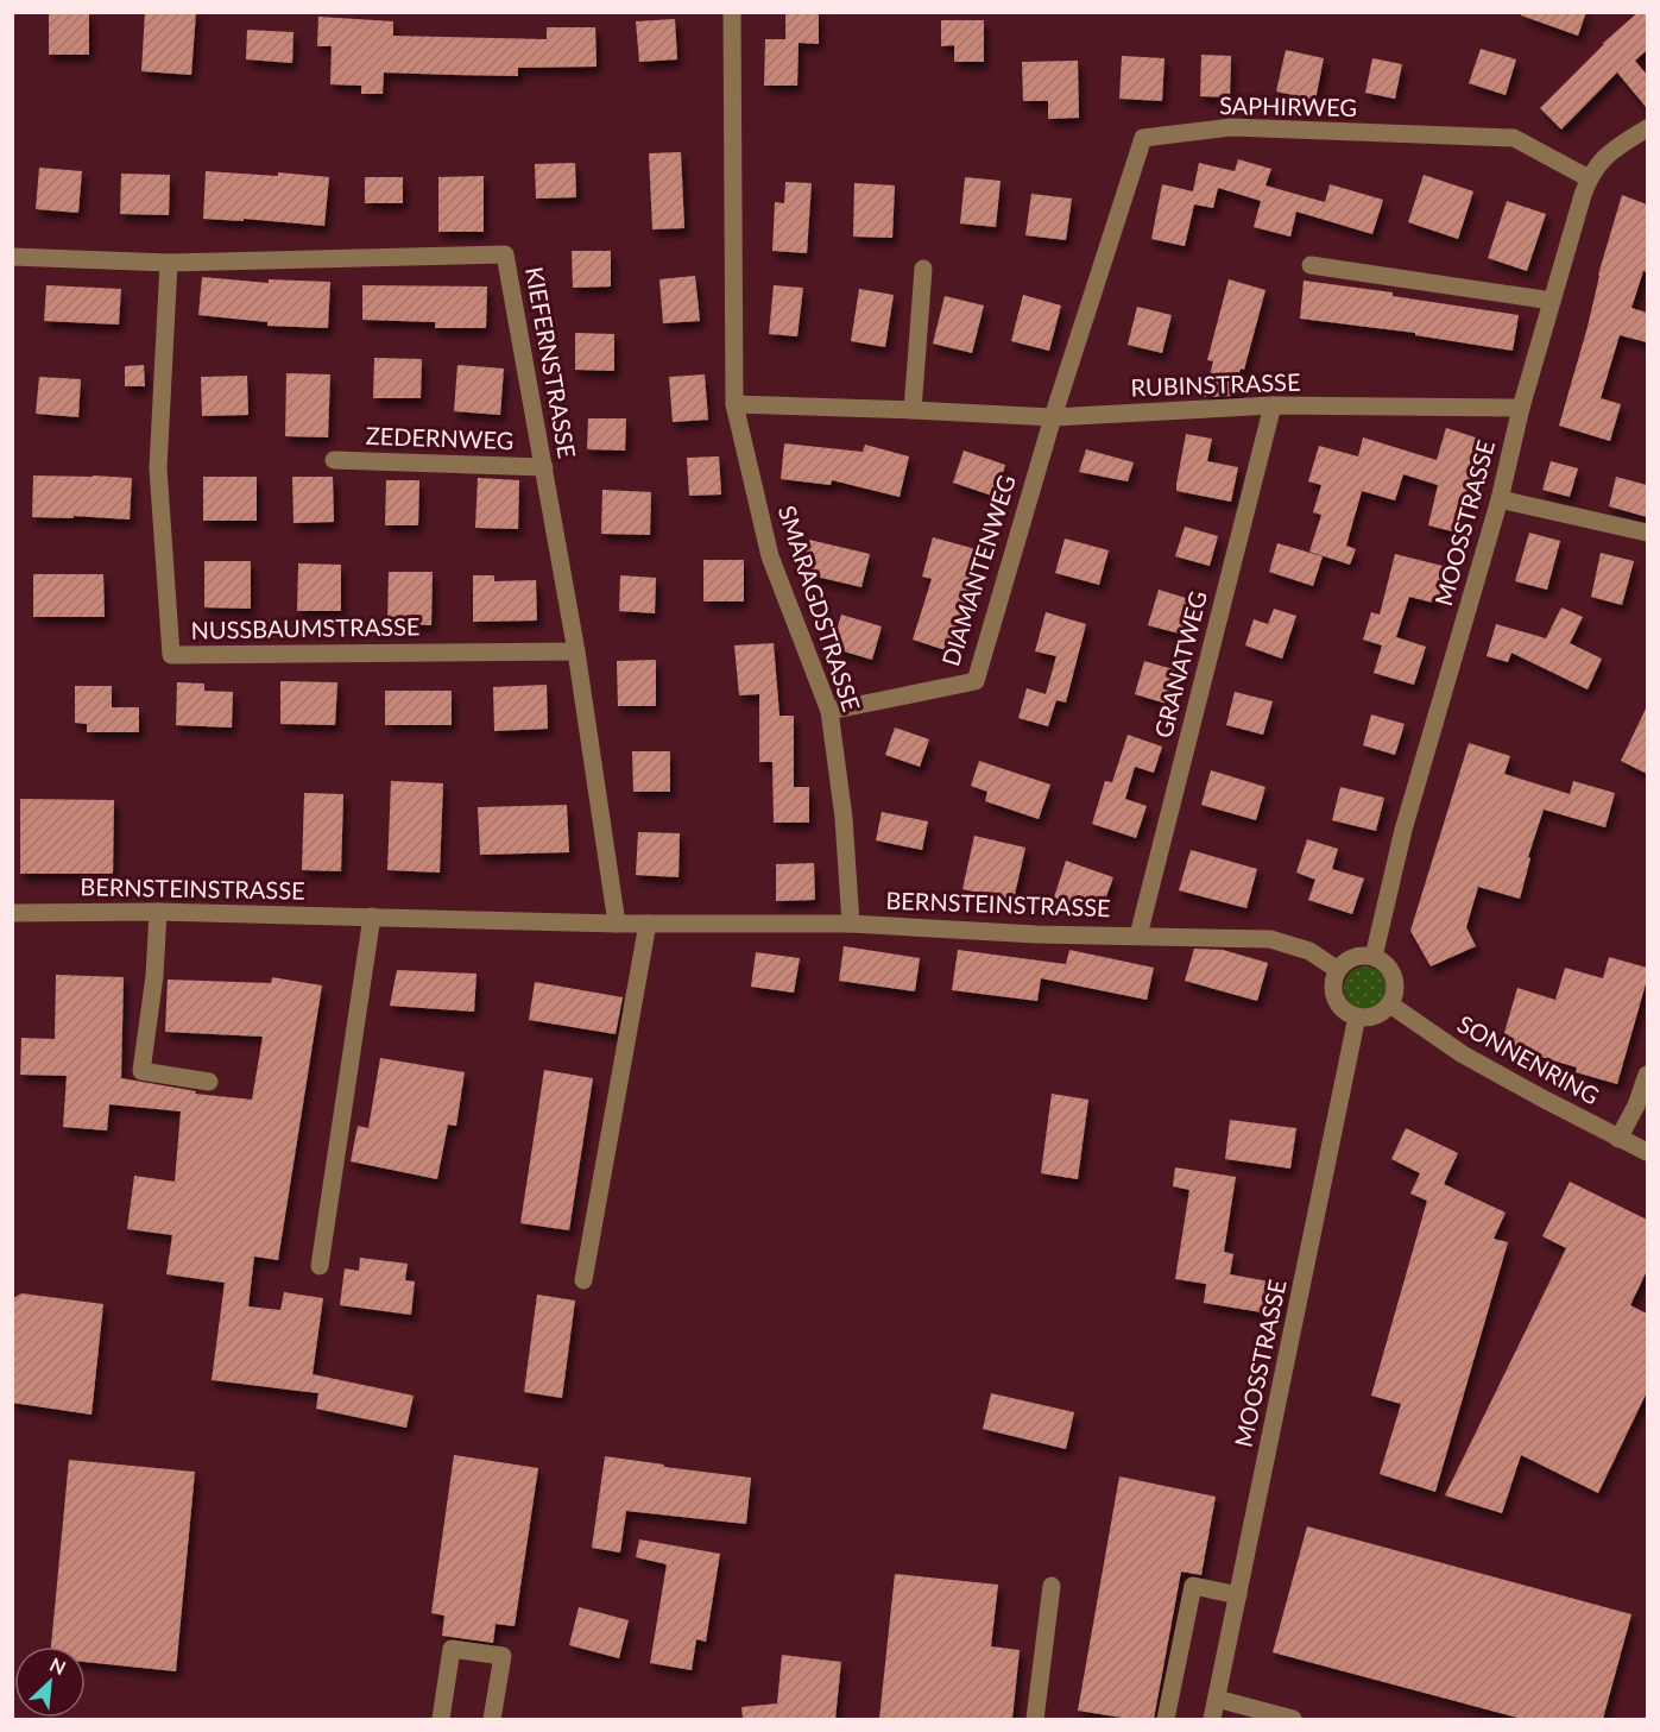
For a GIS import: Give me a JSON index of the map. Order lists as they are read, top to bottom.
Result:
{
  "streets": {
    "street": [
      "SAPHIRWEG",
      "KIEFERNSTRASSE",
      "RUBINSTRASSE",
      "ZEDERNWEG",
      "MOOSSTRASSE",
      "DIAMANTENWEG",
      "SMARAGDSTRASSE",
      "NUSSBAUMSTRASSE",
      "GRANATWEG",
      "BERNSTEINSTRASSE",
      "SONNENRING"
    ]
  },
  "crossings": [
    ["SAPHIRWEG", "RUBINSTRASSE"],
    ["SAPHIRWEG", "MOOSSTRASSE"],
    ["SAPHIRWEG", "DIAMANTENWEG"],
    ["KIEFERNSTRASSE", "ZEDERNWEG"],
    ["KIEFERNSTRASSE", "NUSSBAUMSTRASSE"],
    ["KIEFERNSTRASSE", "BERNSTEINSTRASSE"],
    ["RUBINSTRASSE", "MOOSSTRASSE"],
    ["RUBINSTRASSE", "DIAMANTENWEG"],
    ["RUBINSTRASSE", "SMARAGDSTRASSE"],
    ["RUBINSTRASSE", "GRANATWEG"],
    ["MOOSSTRASSE", "BERNSTEINSTRASSE"],
    ["MOOSSTRASSE", "SONNENRING"],
    ["DIAMANTENWEG", "SMARAGDSTRASSE"],
    ["SMARAGDSTRASSE", "BERNSTEINSTRASSE"],
    ["GRANATWEG", "BERNSTEINSTRASSE"],
    ["BERNSTEINSTRASSE", "SONNENRING"]
  ],
  "north": "top right"
}
